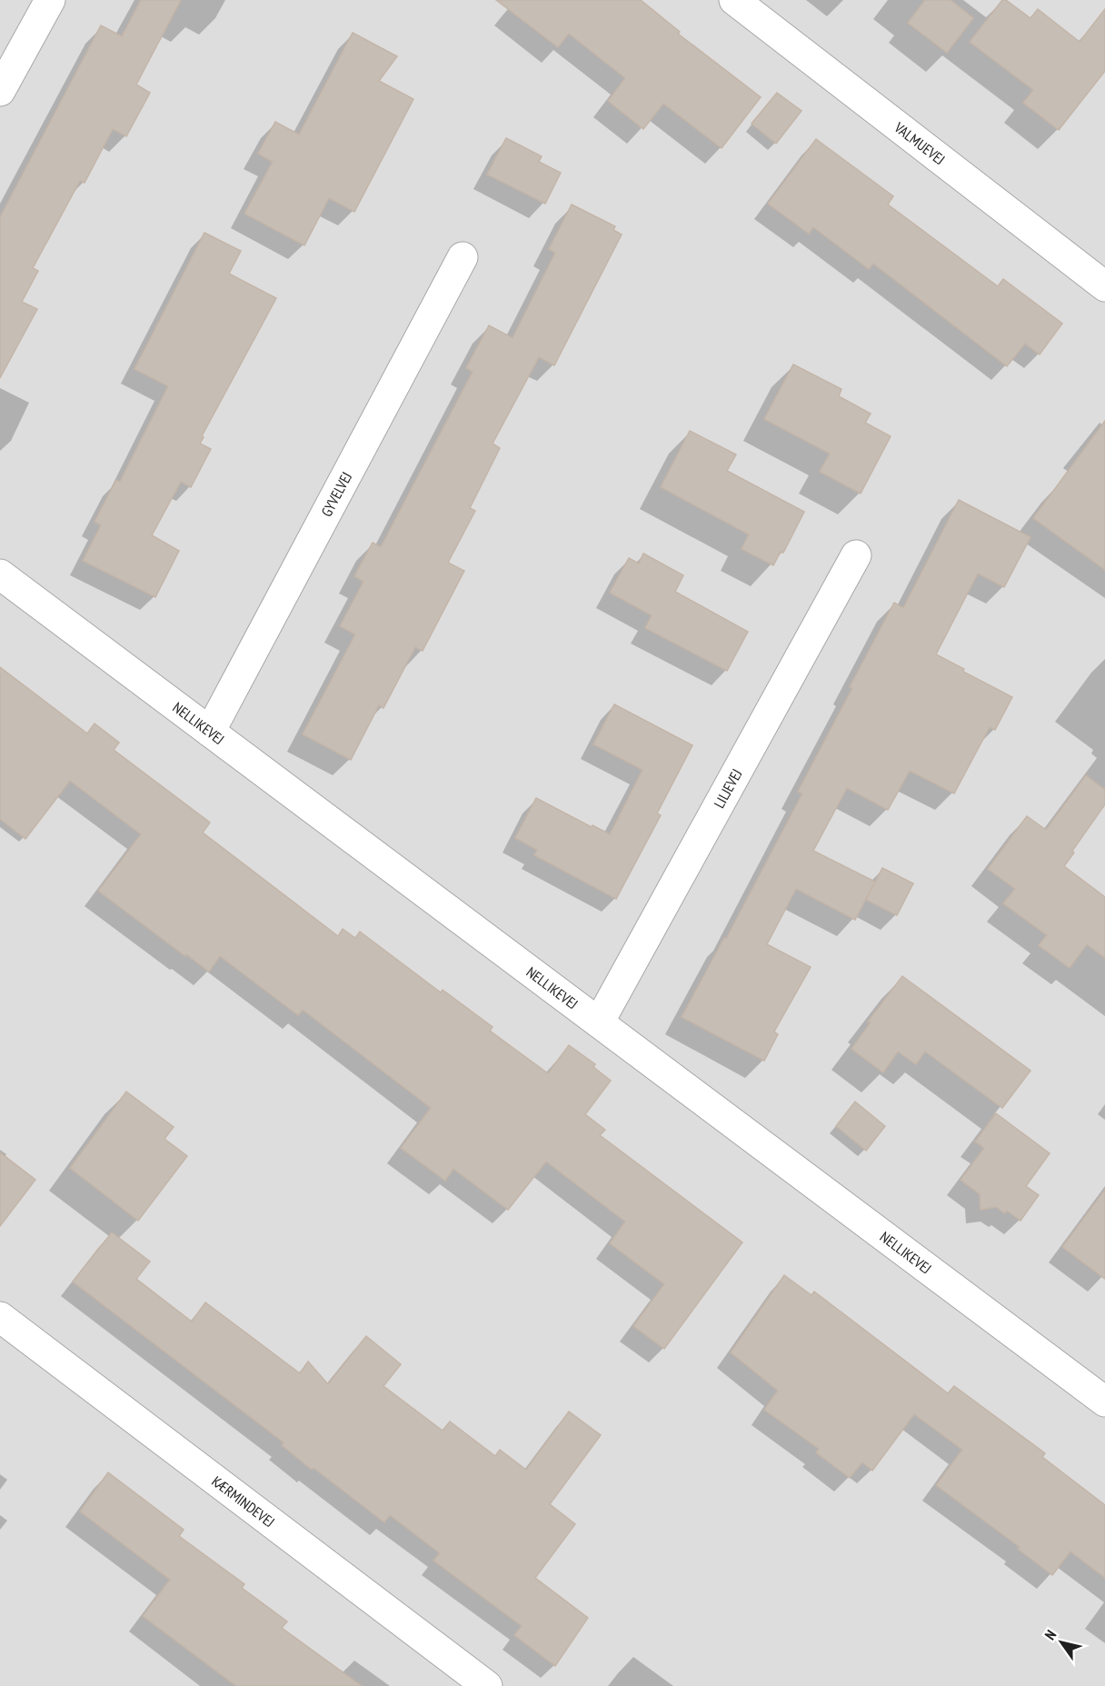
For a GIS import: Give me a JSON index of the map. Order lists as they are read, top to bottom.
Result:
{
  "streets": {
    "street": [
      "VALMUEVEJ",
      "GYVELVEJ",
      "NELLIKEVEJ",
      "LILJEVEJ",
      "KÆRMINDEVEJ"
    ]
  },
  "crossings": [
    ["GYVELVEJ", "NELLIKEVEJ"],
    ["NELLIKEVEJ", "LILJEVEJ"]
  ],
  "north": "top left"
}
